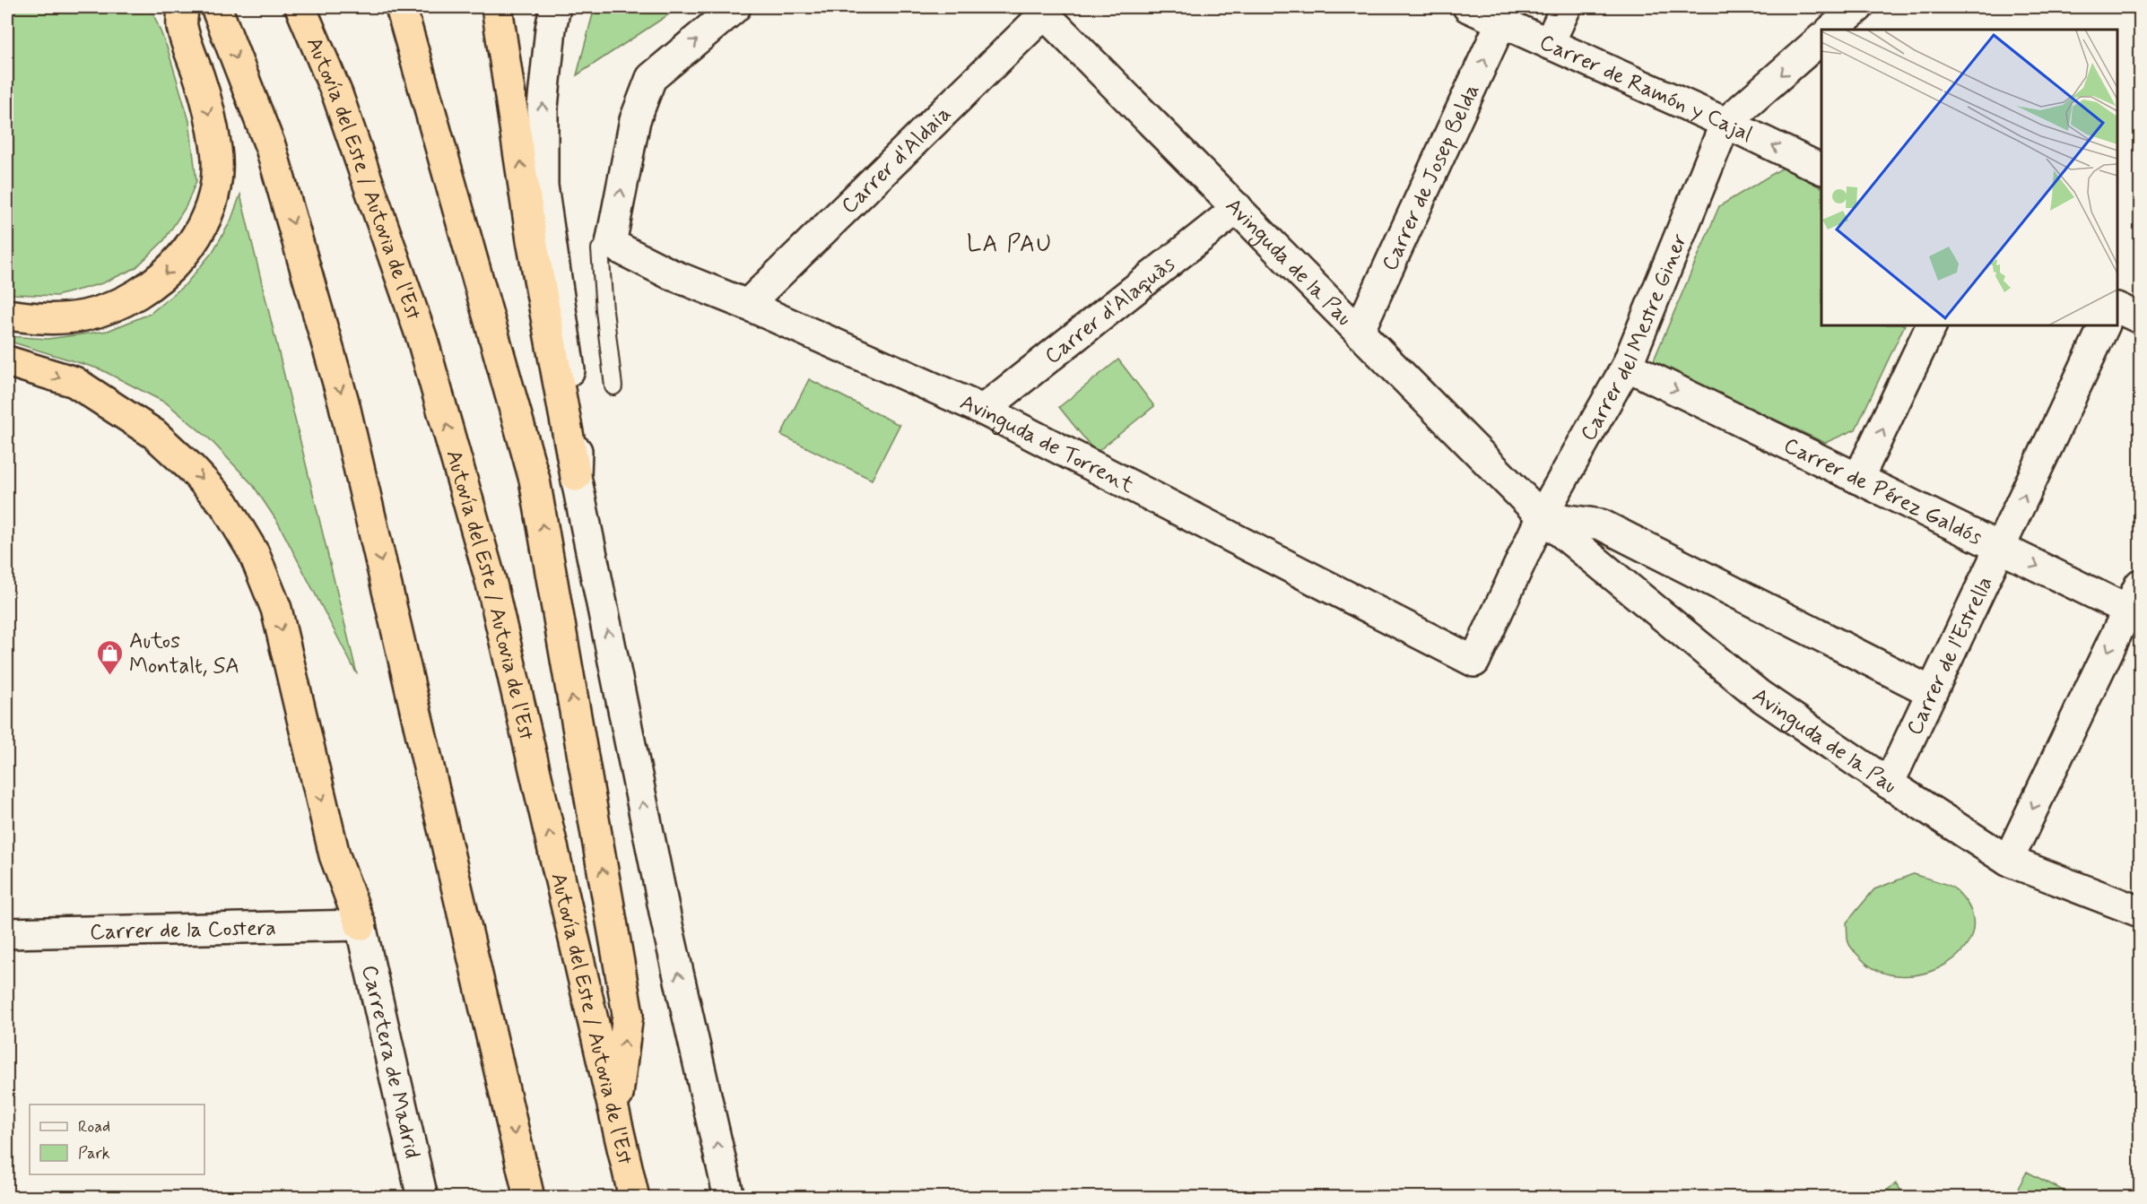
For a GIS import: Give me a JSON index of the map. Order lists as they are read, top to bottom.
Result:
{
  "streets": {
    "highway": ["Autovía del Este / Autovia de l'Est"],
    "street": [
      "Carrer de Ramón y Cajal",
      "Carrer d'Aldaia",
      "Carrer de Josep Belda",
      "Avinguda de la Pau",
      "Carrer d'Alaquàs",
      "Carrer del Mestre Giner",
      "Avinguda de Torrent",
      "Carrer de Pérez Galdós",
      "Carrer de l'Estrella",
      "Carrer de la Costera",
      "Carretera de Madrid"
    ]
  },
  "crossings": [
    ["Carrer de Ramón y Cajal", "Carrer de Josep Belda"],
    ["Carrer de Ramón y Cajal", "Carrer del Mestre Giner"],
    ["Carrer d'Aldaia", "Avinguda de la Pau"],
    ["Carrer d'Aldaia", "Avinguda de Torrent"],
    ["Carrer de Josep Belda", "Avinguda de la Pau"],
    ["Avinguda de la Pau", "Carrer d'Alaquàs"],
    ["Avinguda de la Pau", "Carrer del Mestre Giner"],
    ["Avinguda de la Pau", "Carrer de l'Estrella"],
    ["Carrer d'Alaquàs", "Avinguda de Torrent"],
    ["Carrer del Mestre Giner", "Avinguda de Torrent"],
    ["Carrer del Mestre Giner", "Carrer de Pérez Galdós"],
    ["Carrer de Pérez Galdós", "Carrer de l'Estrella"],
    ["Carrer de la Costera", "Carretera de Madrid"]
  ],
  "one_way": ["Carrer de Josep Belda"],
  "districts": ["LA PAU"],
  "places": {
    "shop": ["Autos Montalt, SA"]
  },
  "legend": ["Road", "Park"]
}
